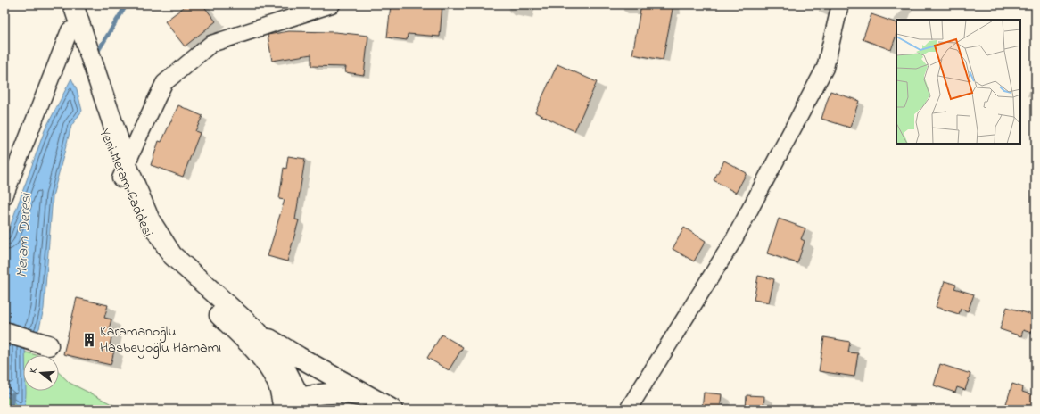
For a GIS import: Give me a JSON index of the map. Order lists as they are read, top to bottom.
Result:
{
  "streets": {
    "main road": ["Yeni Meram Caddesi"]
  },
  "water": ["Meram Deresi"],
  "places": {
    "building": ["Karamanoğlu Hasbeyoğlu Hamamı"]
  },
  "north": "left"
}
